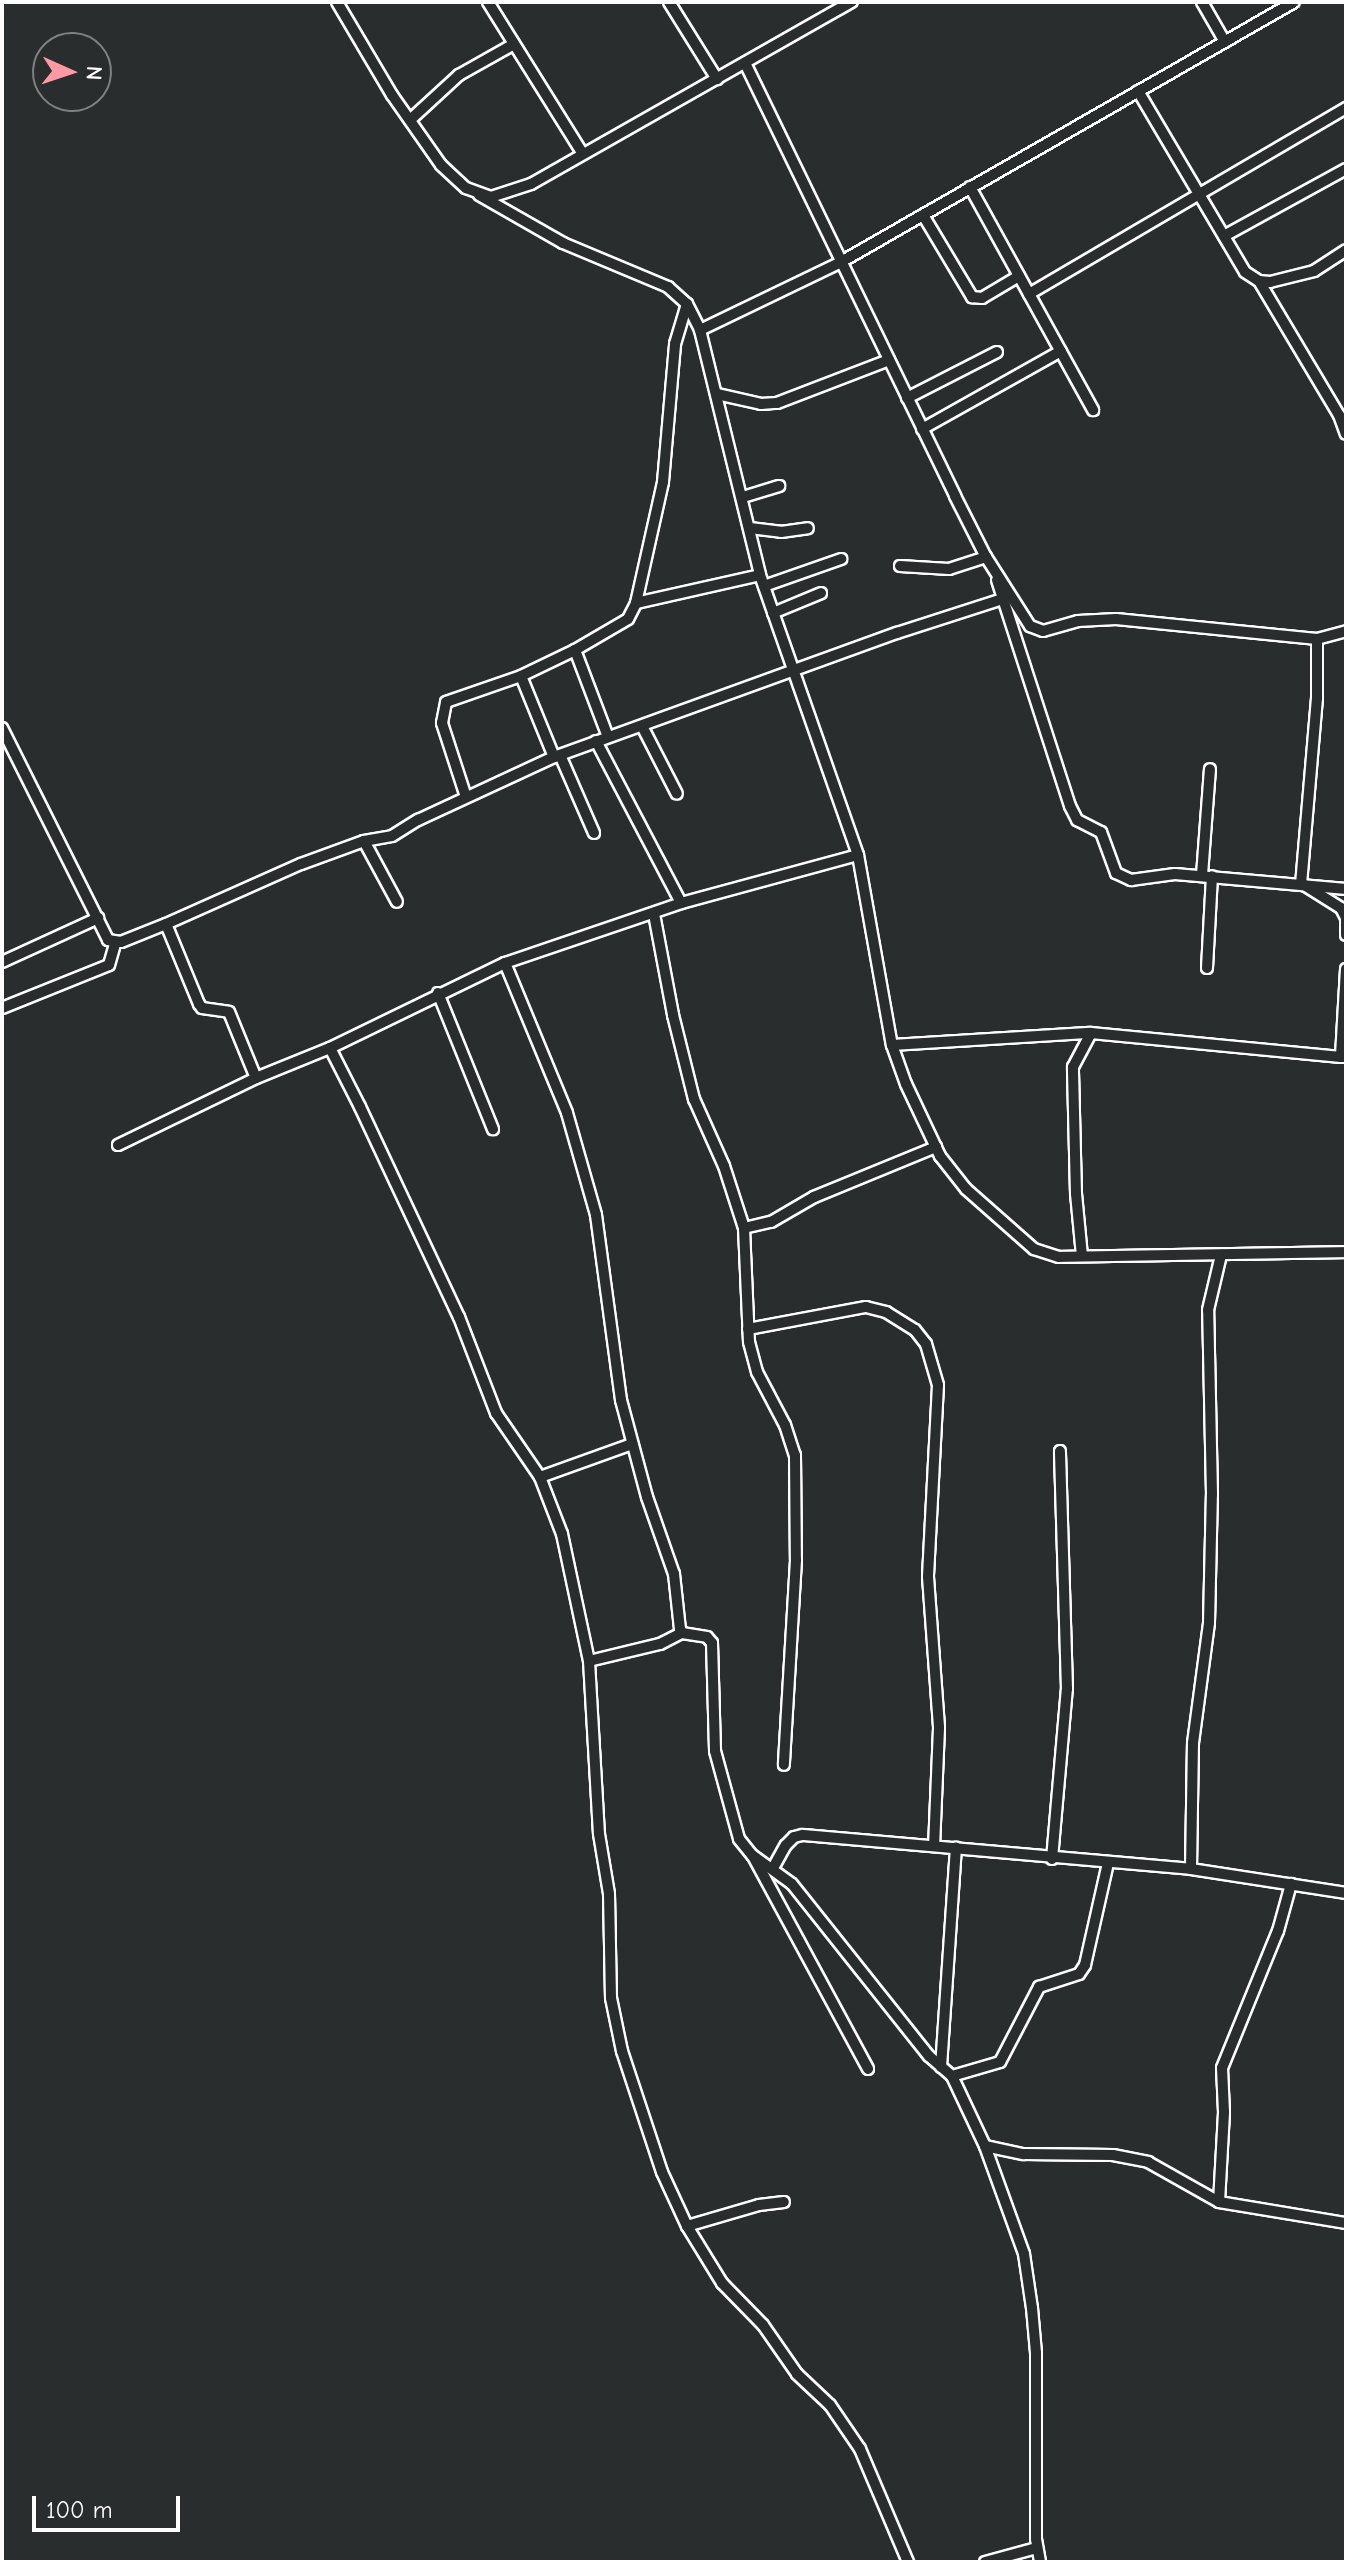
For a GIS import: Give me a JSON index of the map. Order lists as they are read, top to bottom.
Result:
{
  "scale_bar": "100 m",
  "north": "right"
}
